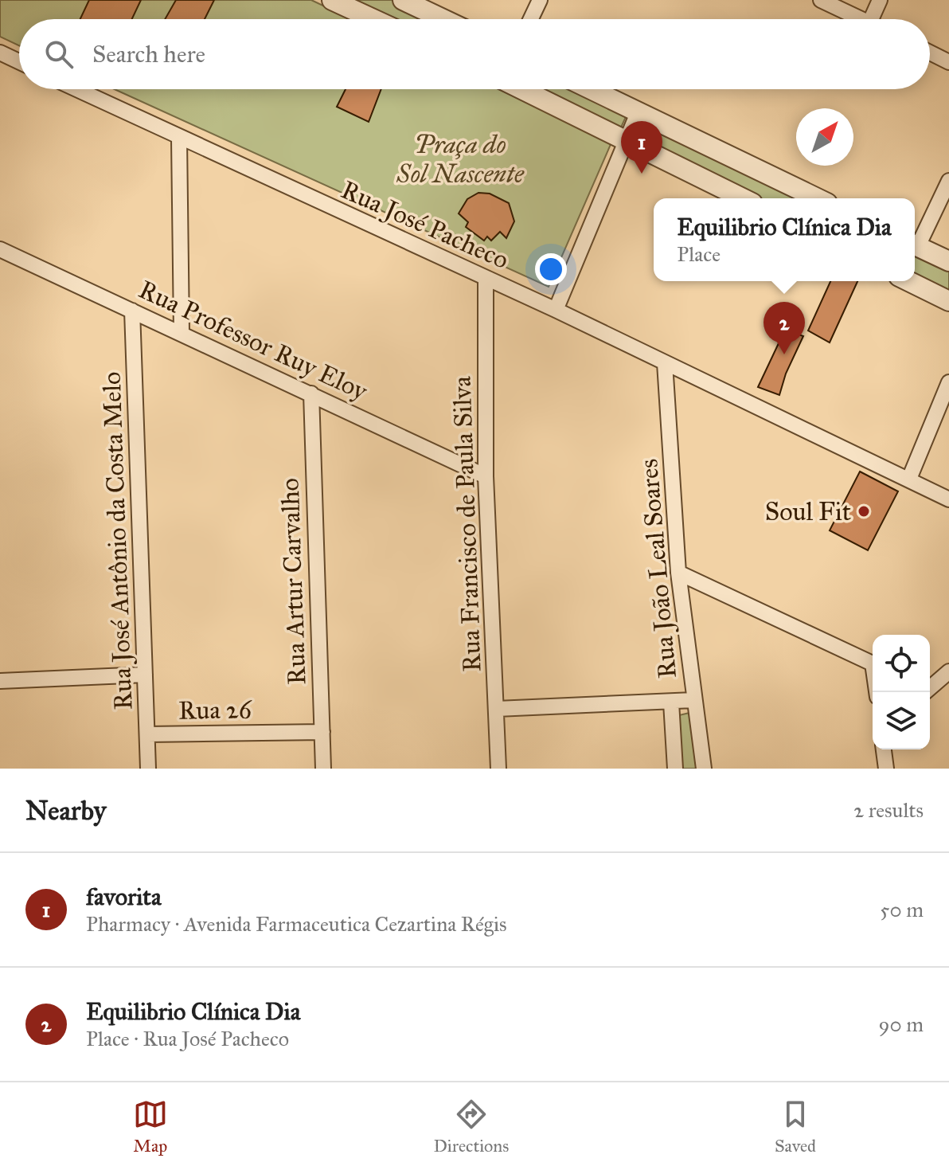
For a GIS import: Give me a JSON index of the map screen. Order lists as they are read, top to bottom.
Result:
{
  "streets": {
    "street": [
      "Rua José Pacheco",
      "Rua Professor Ruy Eloy",
      "Rua Francisco de Paula Silva",
      "Rua José Antônio da Costa Melo",
      "Rua João Leal Soares",
      "Rua Artur Carvalho",
      "Rua 26"
    ]
  },
  "crossings": [
    ["Rua José Pacheco", "Rua Francisco de Paula Silva"],
    ["Rua José Pacheco", "Rua João Leal Soares"],
    ["Rua Professor Ruy Eloy", "Rua Francisco de Paula Silva"],
    ["Rua Professor Ruy Eloy", "Rua José Antônio da Costa Melo"],
    ["Rua Professor Ruy Eloy", "Rua Artur Carvalho"],
    ["Rua José Antônio da Costa Melo", "Rua 26"],
    ["Rua Artur Carvalho", "Rua 26"]
  ],
  "parks": ["Praça do Sol Nascente"],
  "places": ["Soul Fit"],
  "north": "top right",
  "page": {
    "search": "Search here",
    "pins": ["1", "2"],
    "popup": ["Equilibrio Clínica Dia", "Place"],
    "heading": ["Nearby", "2 results"],
    "list": [
      {
        "mark": "1",
        "name": "favorita",
        "note": "Pharmacy · Avenida Farmaceutica Cezartina Régis",
        "value": "50 m"
      },
      {
        "mark": "2",
        "name": "Equilibrio Clínica Dia",
        "note": "Place · Rua José Pacheco",
        "value": "90 m"
      }
    ],
    "nav": ["Map", "Directions", "Saved"]
  }
}
